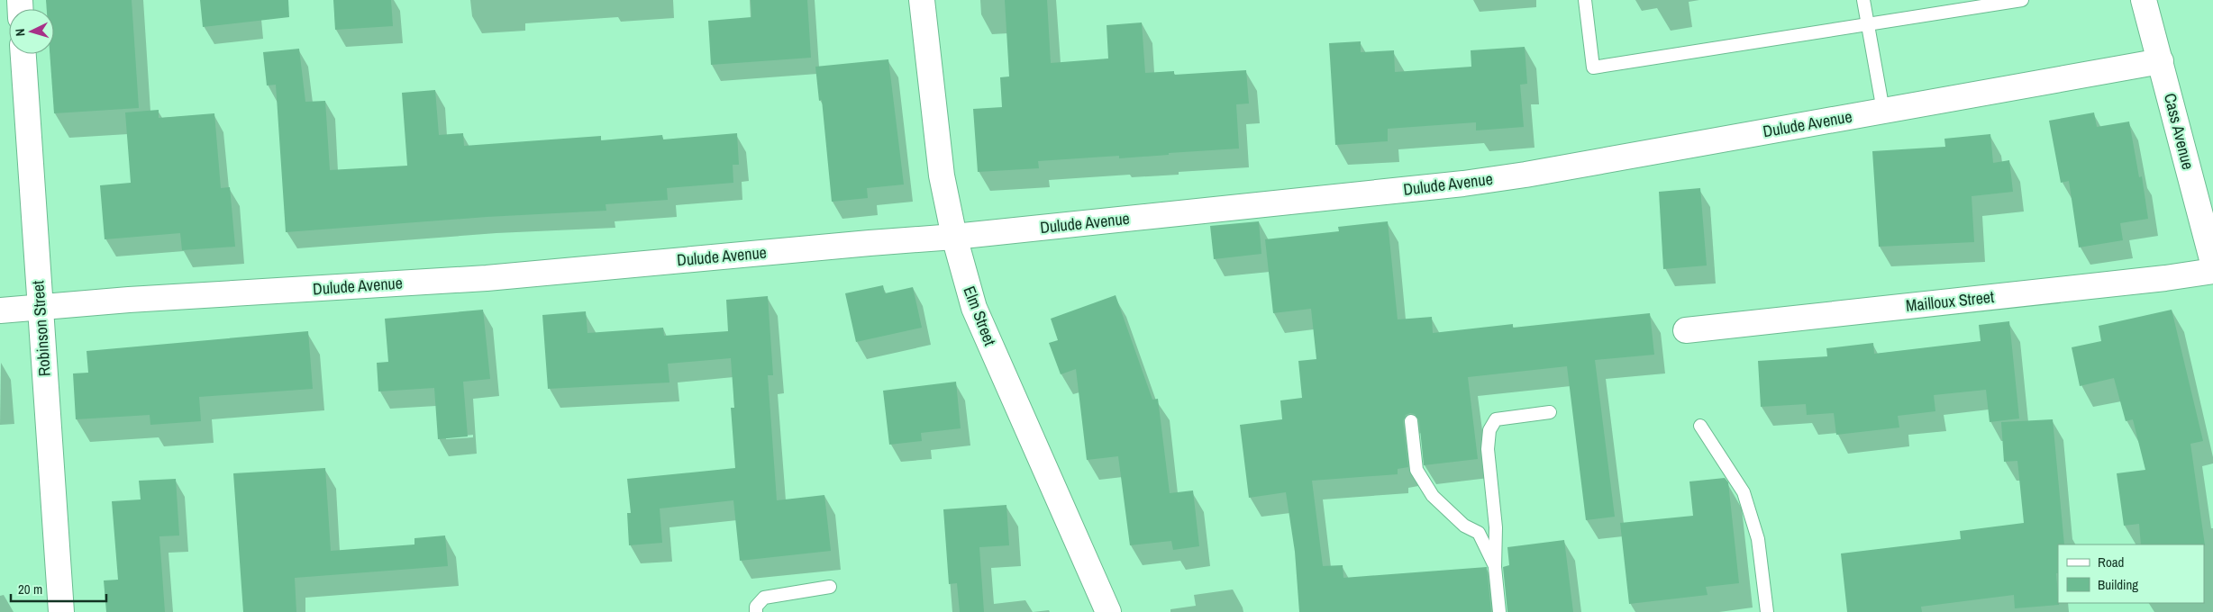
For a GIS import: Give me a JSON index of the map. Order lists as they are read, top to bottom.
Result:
{
  "streets": {
    "street": [
      "Dulude Avenue",
      "Cass Avenue",
      "Mailloux Street",
      "Elm Street",
      "Robinson Street"
    ]
  },
  "crossings": [
    ["Dulude Avenue", "Cass Avenue"],
    ["Dulude Avenue", "Elm Street"],
    ["Dulude Avenue", "Robinson Street"]
  ],
  "legend": ["Road", "Building"],
  "scale_bar": "20 m",
  "north": "left"
}
